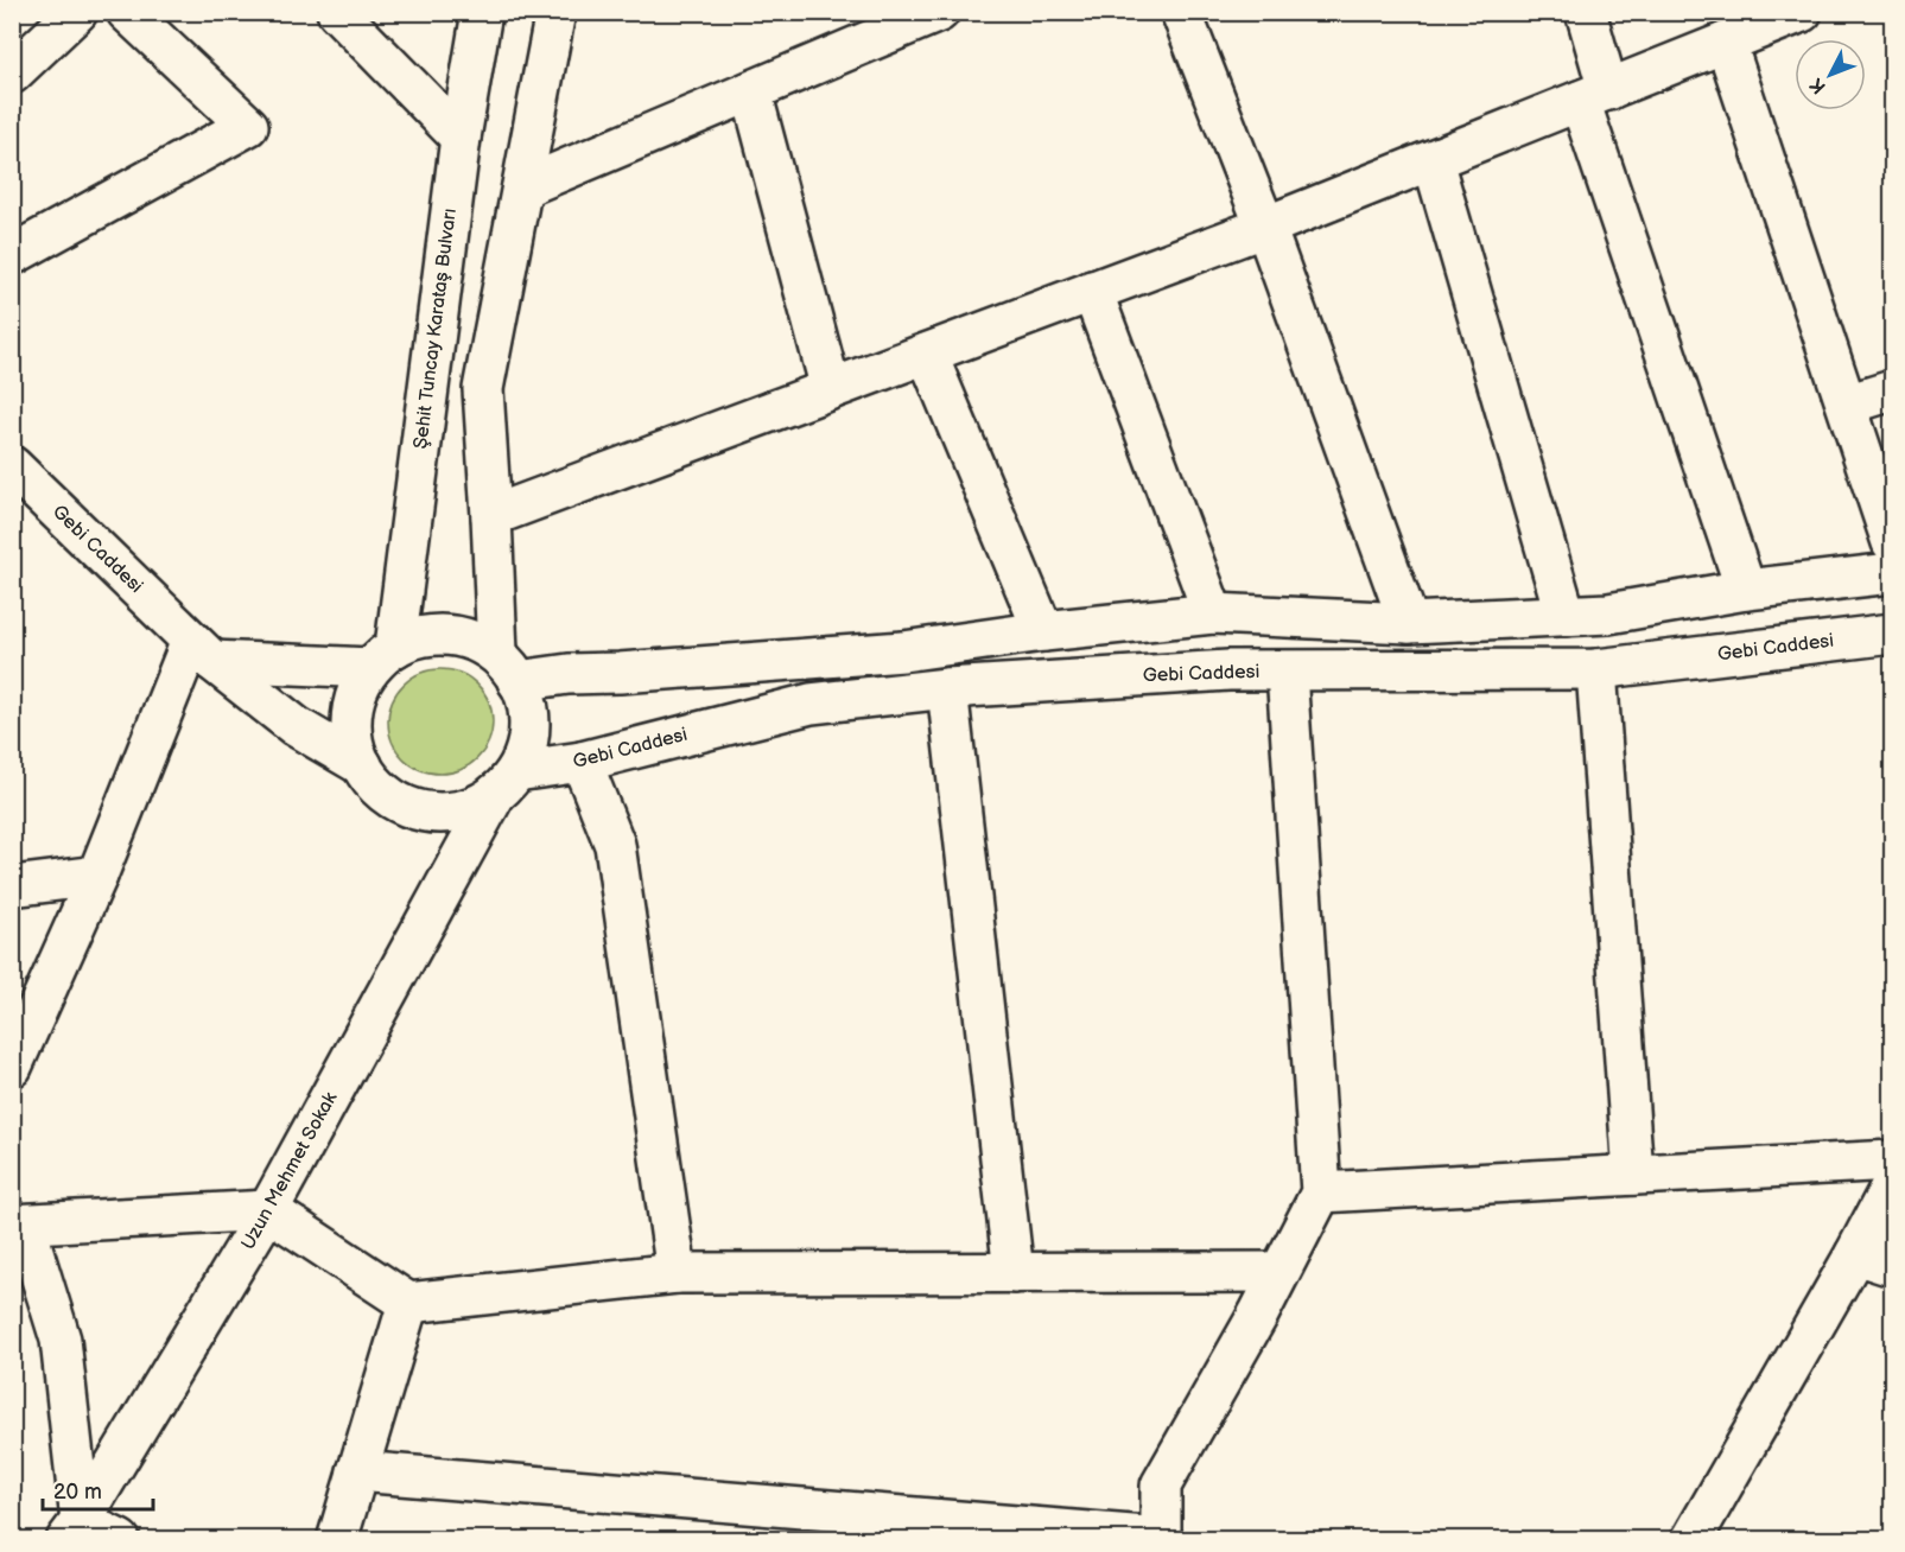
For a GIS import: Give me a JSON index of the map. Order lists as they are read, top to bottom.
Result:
{
  "streets": {
    "street": ["Şehit Tuncay Karataş Bulvarı", "Gebi Caddesi", "Uzun Mehmet Sokak"]
  },
  "crossings": [
    ["Şehit Tuncay Karataş Bulvarı", "Gebi Caddesi"],
    ["Şehit Tuncay Karataş Bulvarı", "Uzun Mehmet Sokak"],
    ["Gebi Caddesi", "Uzun Mehmet Sokak"]
  ],
  "scale_bar": "20 m",
  "north": "bottom left"
}
